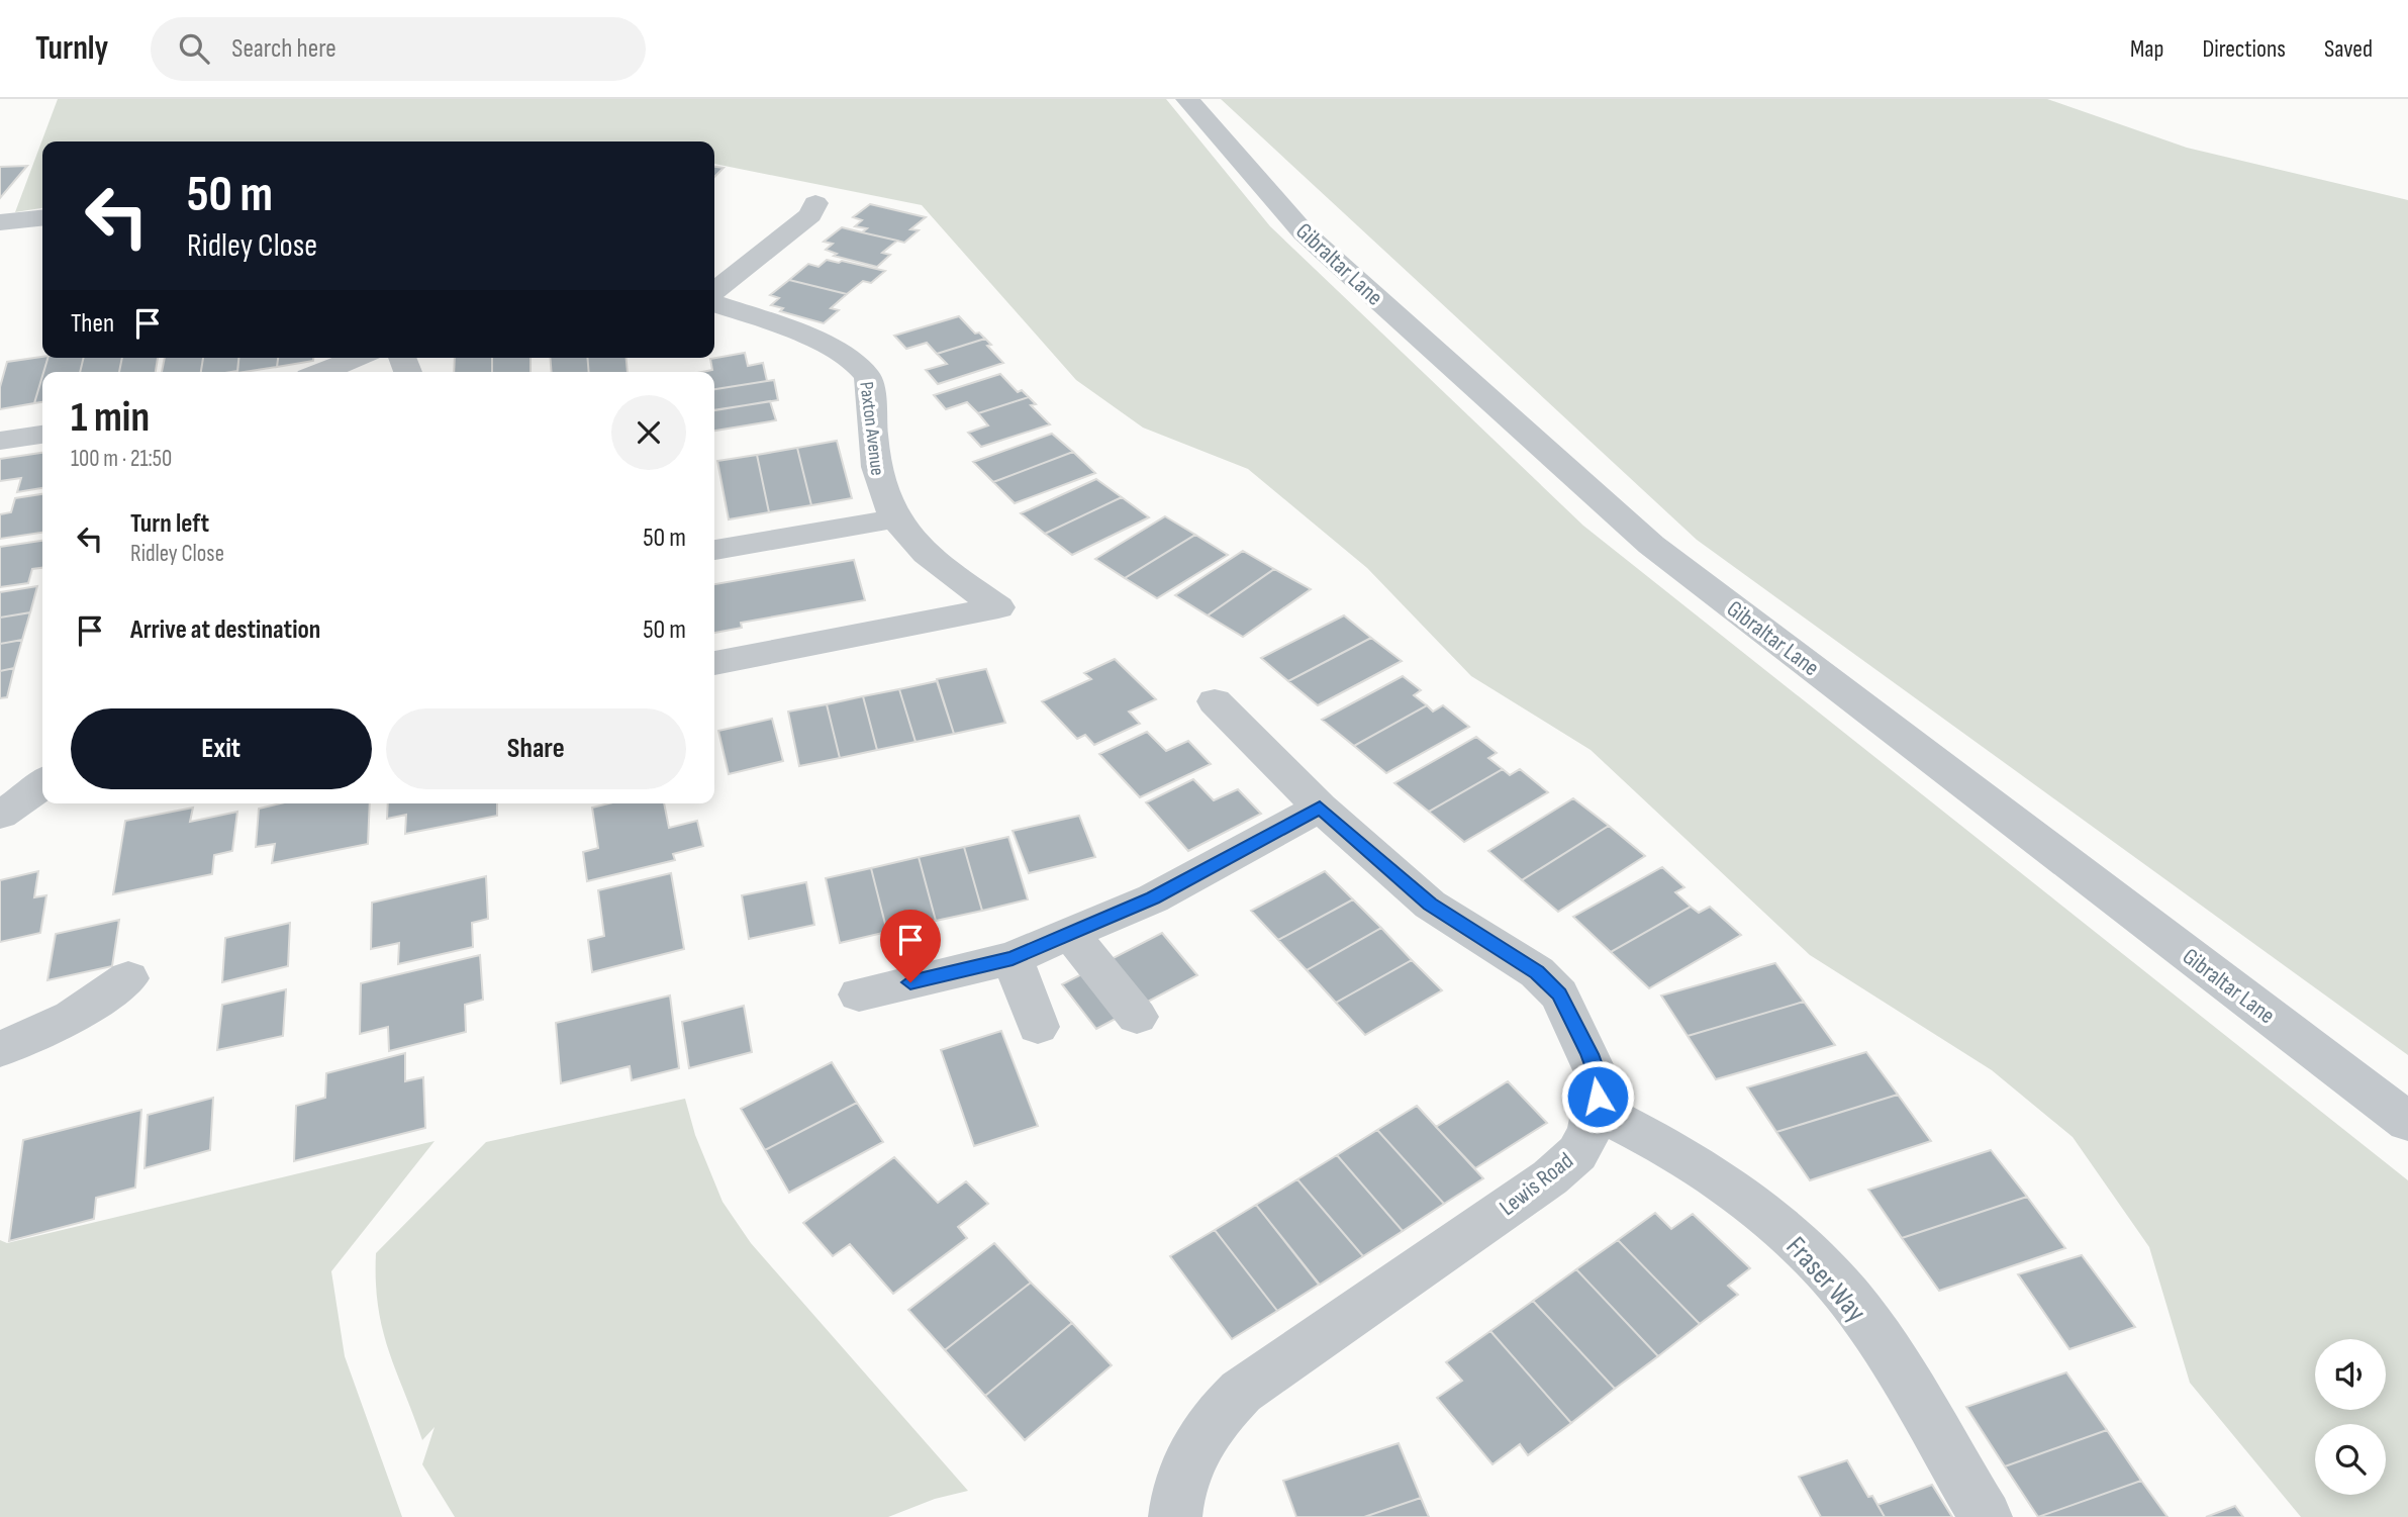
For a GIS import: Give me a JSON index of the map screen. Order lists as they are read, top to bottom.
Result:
{
  "streets": {
    "street": [
      "Gibraltar Lane",
      "Paxton Avenue",
      "Lewis Road",
      "Fraser Way"
    ]
  },
  "crossings": [
    ["Lewis Road", "Fraser Way"]
  ],
  "page": {
    "header": "Turnly",
    "search": "Search here",
    "nav": ["Map", "Directions", "Saved"],
    "turn": ["50 m", "Ridley Close"],
    "then": "Then",
    "heading": ["1 min", "100 m · 21:50"],
    "list": [
      {
        "name": "Turn left",
        "note": "Ridley Close",
        "value": "50 m"
      },
      {
        "name": "Arrive at destination",
        "value": "50 m"
      }
    ],
    "buttons": ["Exit", "Share"]
  }
}
